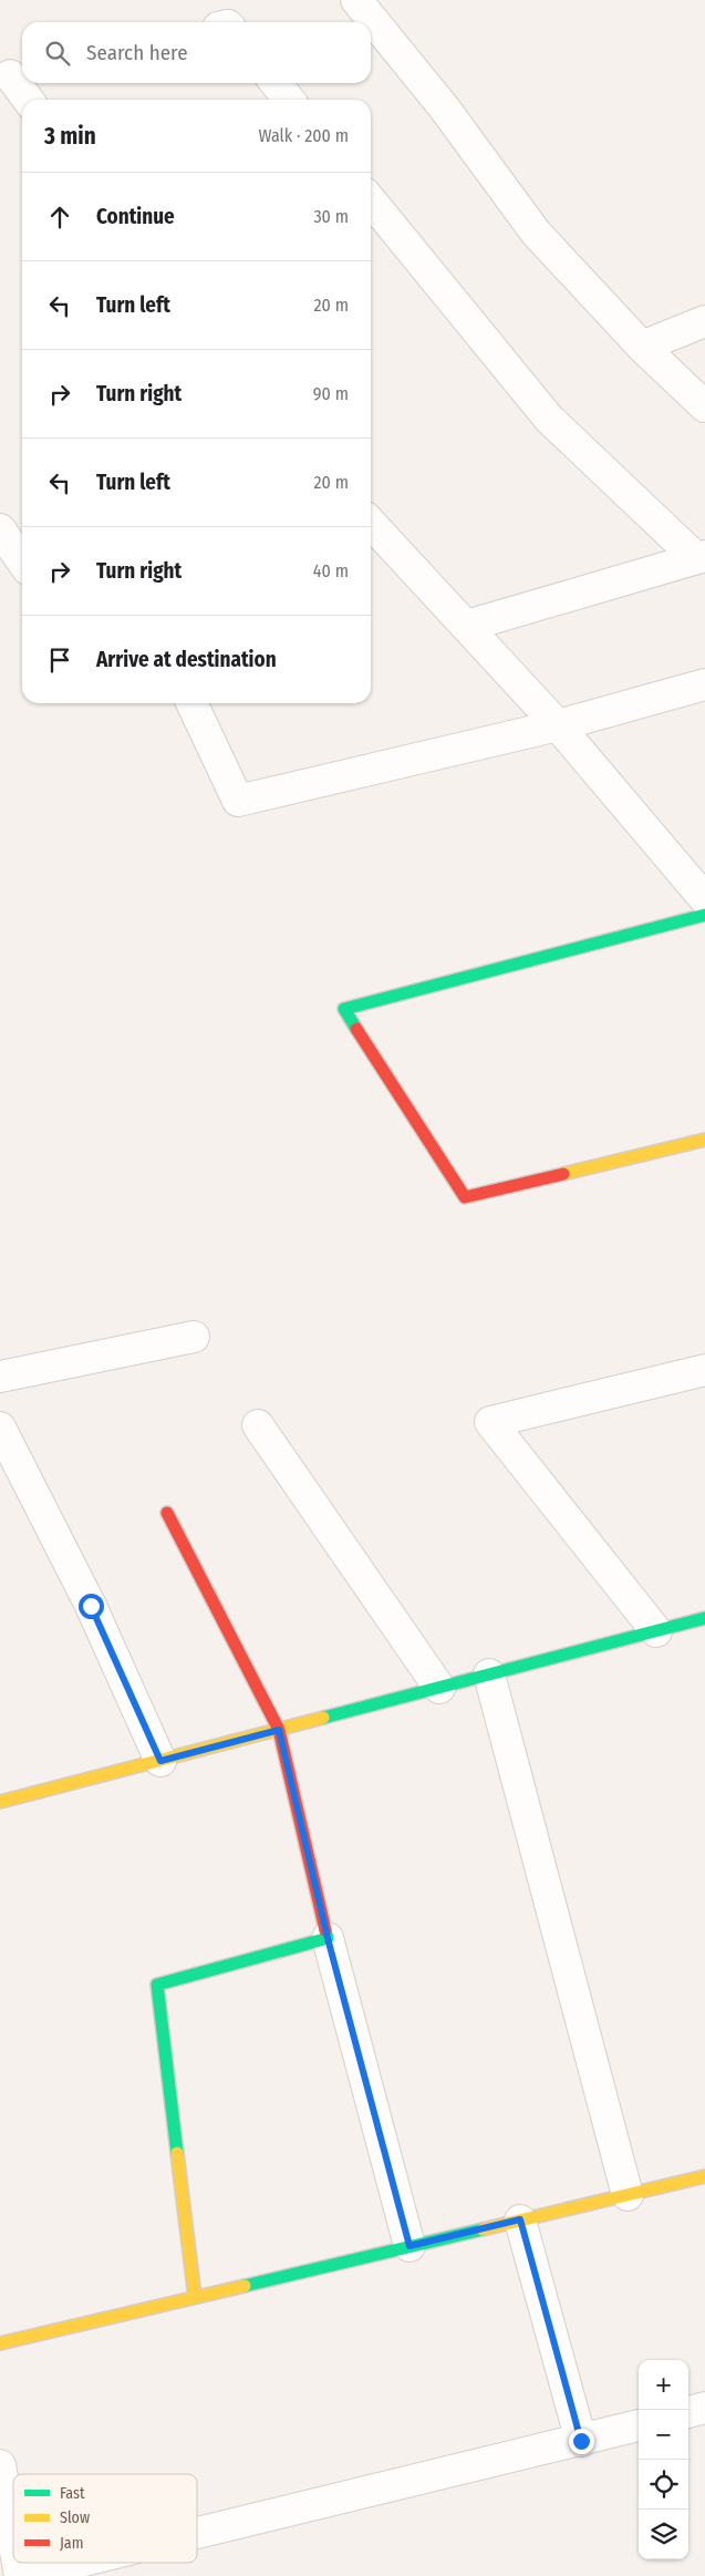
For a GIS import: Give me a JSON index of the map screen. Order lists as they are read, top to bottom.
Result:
{
  "legend": ["Fast", "Slow", "Jam"],
  "page": {
    "search": "Search here",
    "heading": ["3 min", "Walk · 200 m"],
    "list": [
      ["Continue", "30 m"],
      ["Turn left", "20 m"],
      ["Turn right", "90 m"],
      ["Turn left", "20 m"],
      ["Turn right", "40 m"],
      "Arrive at destination"
    ],
    "map_buttons": ["+", "−"]
  }
}
